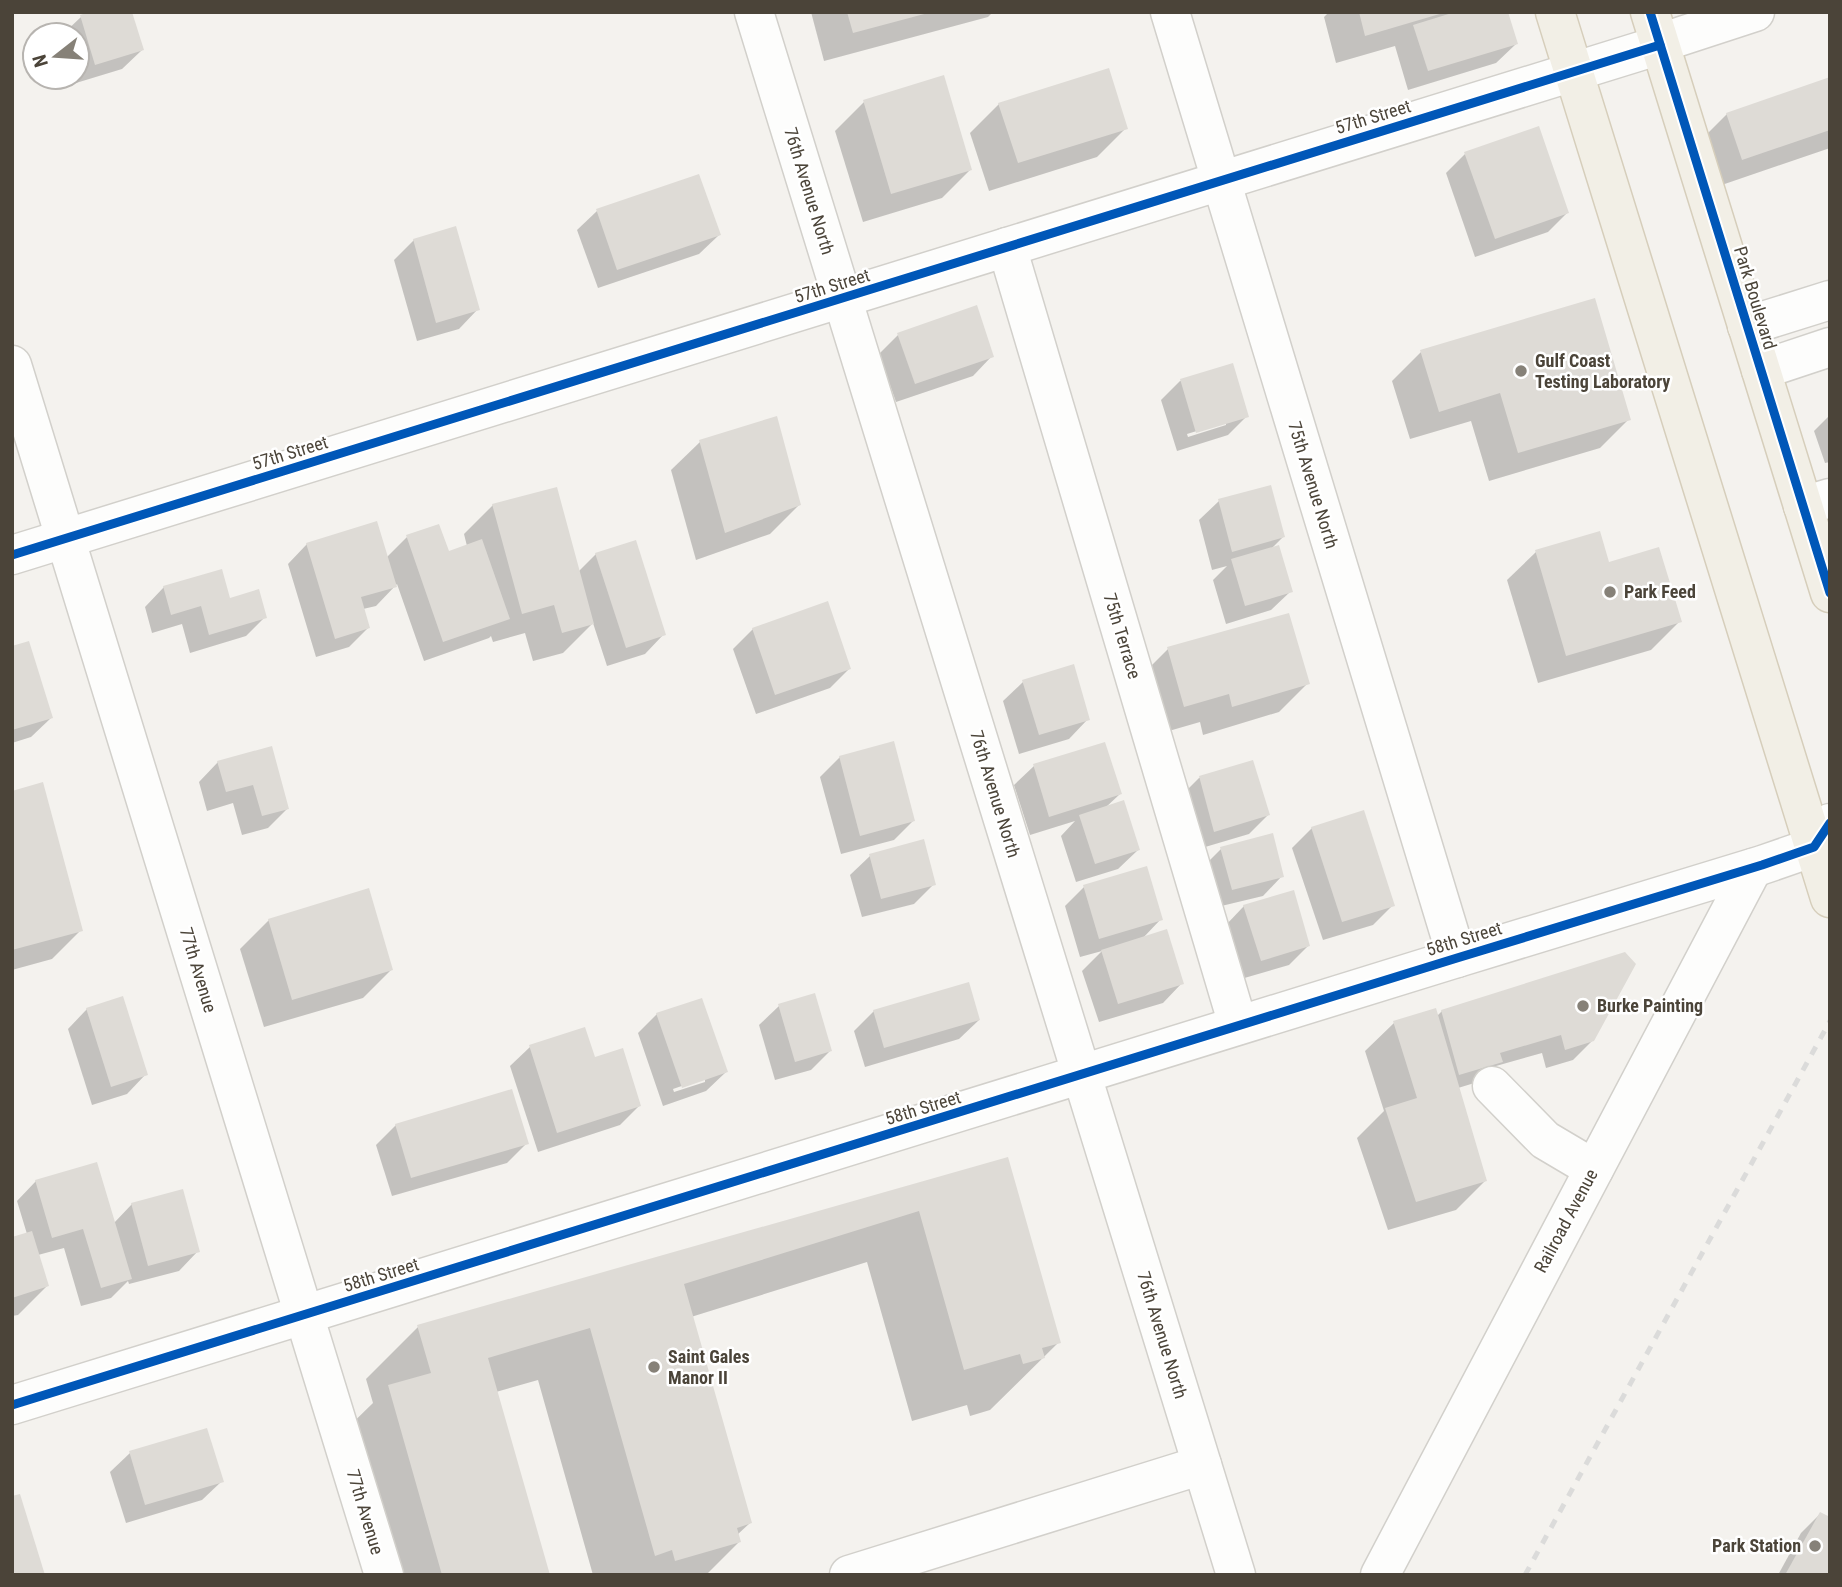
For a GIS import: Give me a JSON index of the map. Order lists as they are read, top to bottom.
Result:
{
  "streets": {
    "main road": ["Park Boulevard"],
    "street": [
      "57th Street",
      "76th Avenue North",
      "75th Avenue North",
      "75th Terrace",
      "58th Street",
      "77th Avenue",
      "Railroad Avenue"
    ]
  },
  "crossings": [
    ["57th Street", "76th Avenue North"],
    ["57th Street", "Park Boulevard"],
    ["57th Street", "75th Avenue North"],
    ["57th Street", "75th Terrace"],
    ["57th Street", "77th Avenue"],
    ["76th Avenue North", "58th Street"],
    ["75th Avenue North", "58th Street"],
    ["75th Terrace", "58th Street"],
    ["58th Street", "77th Avenue"],
    ["58th Street", "Railroad Avenue"]
  ],
  "places": [
    "Gulf Coast Testing Laboratory",
    "Park Feed",
    "Burke Painting",
    "Saint Gales Manor II",
    "Park Station"
  ],
  "north": "left"
}
